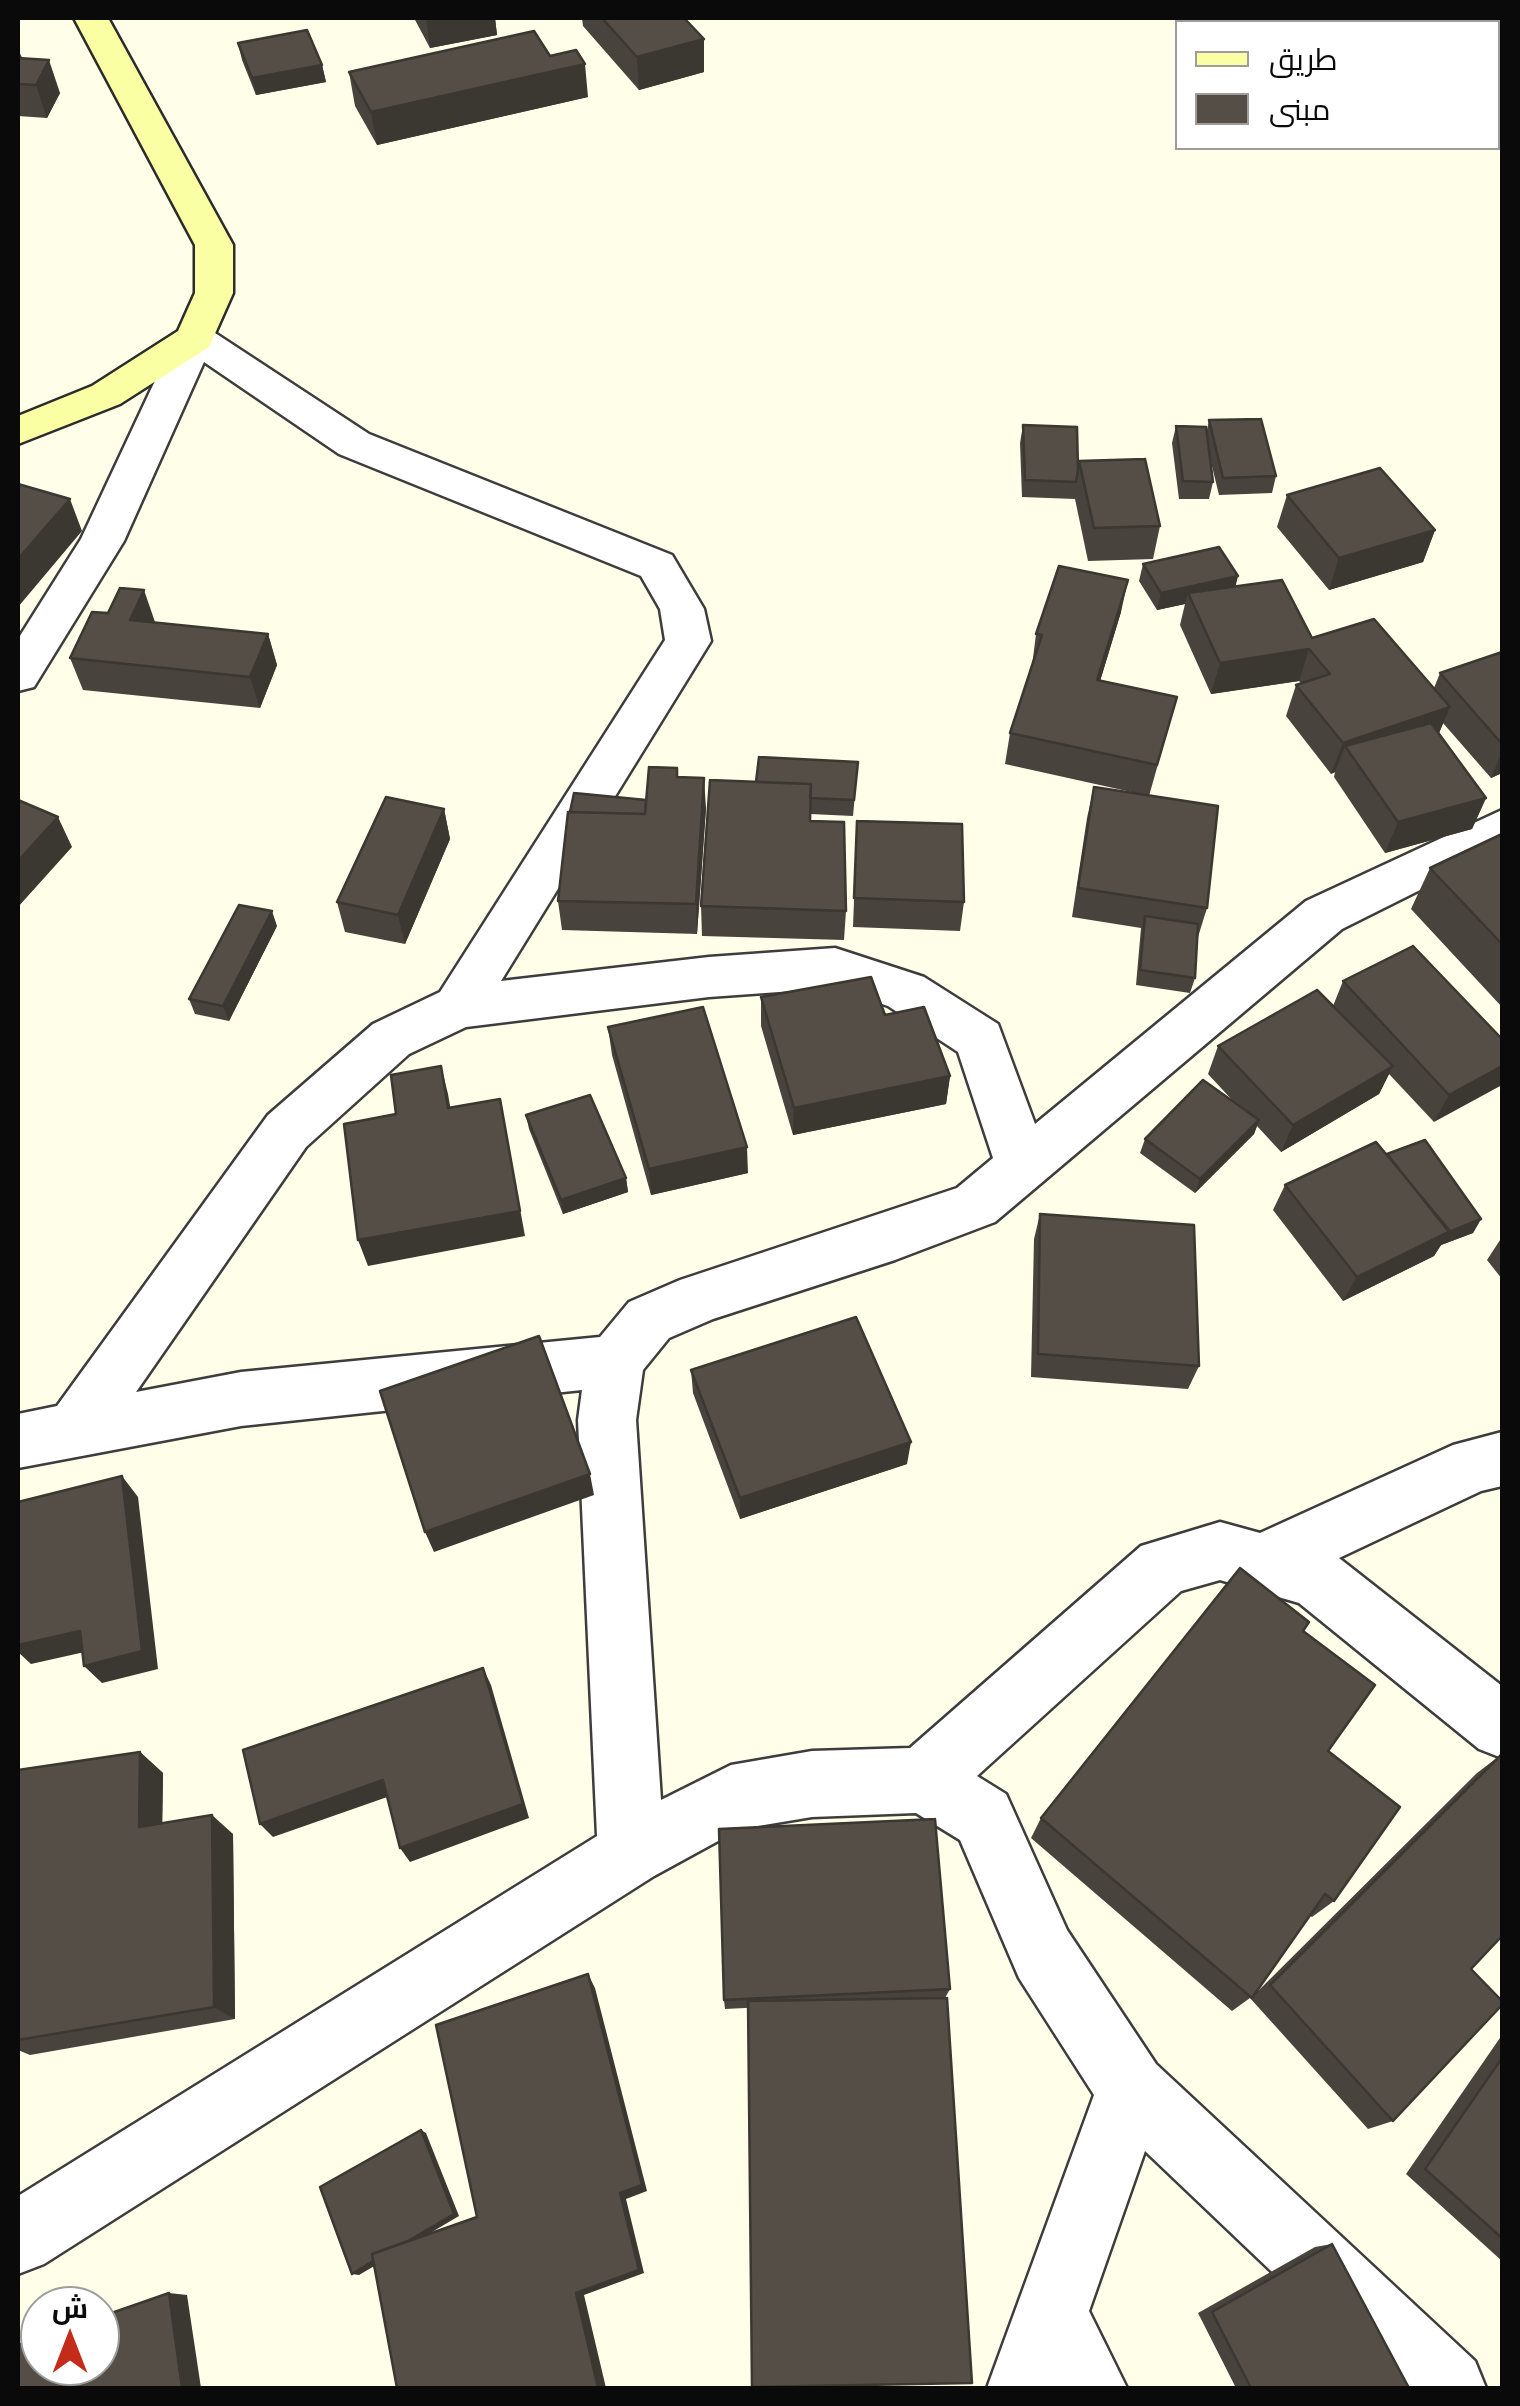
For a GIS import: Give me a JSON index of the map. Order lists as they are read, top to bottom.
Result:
{
  "legend": ["طريق", "مبنى"],
  "north": "top"
}
